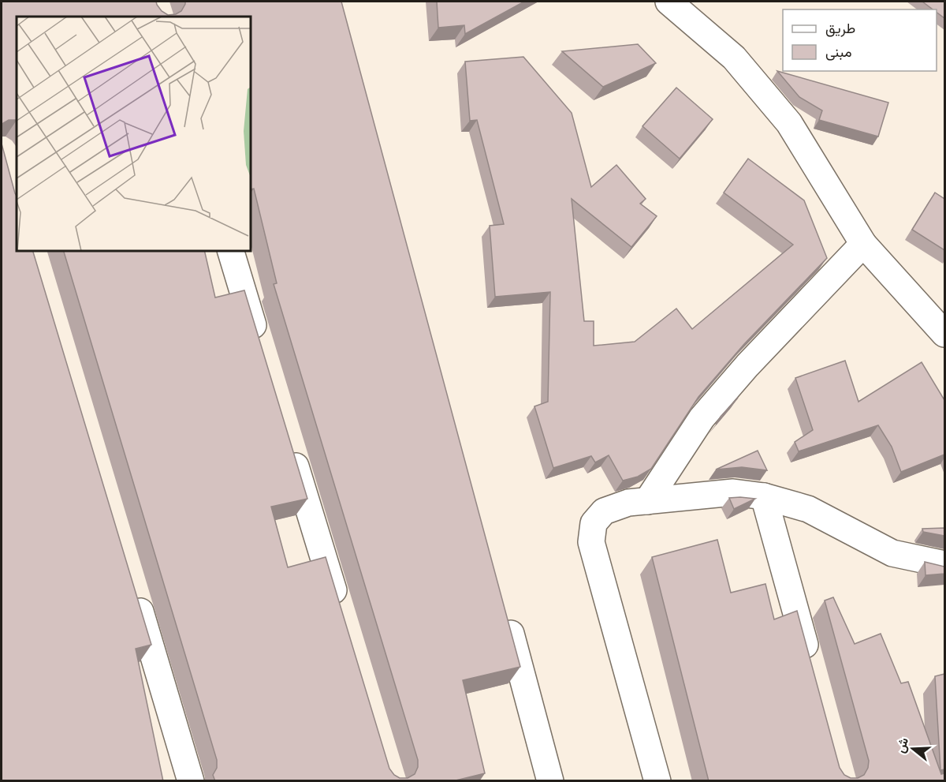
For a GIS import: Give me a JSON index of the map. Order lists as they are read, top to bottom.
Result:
{
  "legend": ["طريق", "مبنى"],
  "north": "left"
}
